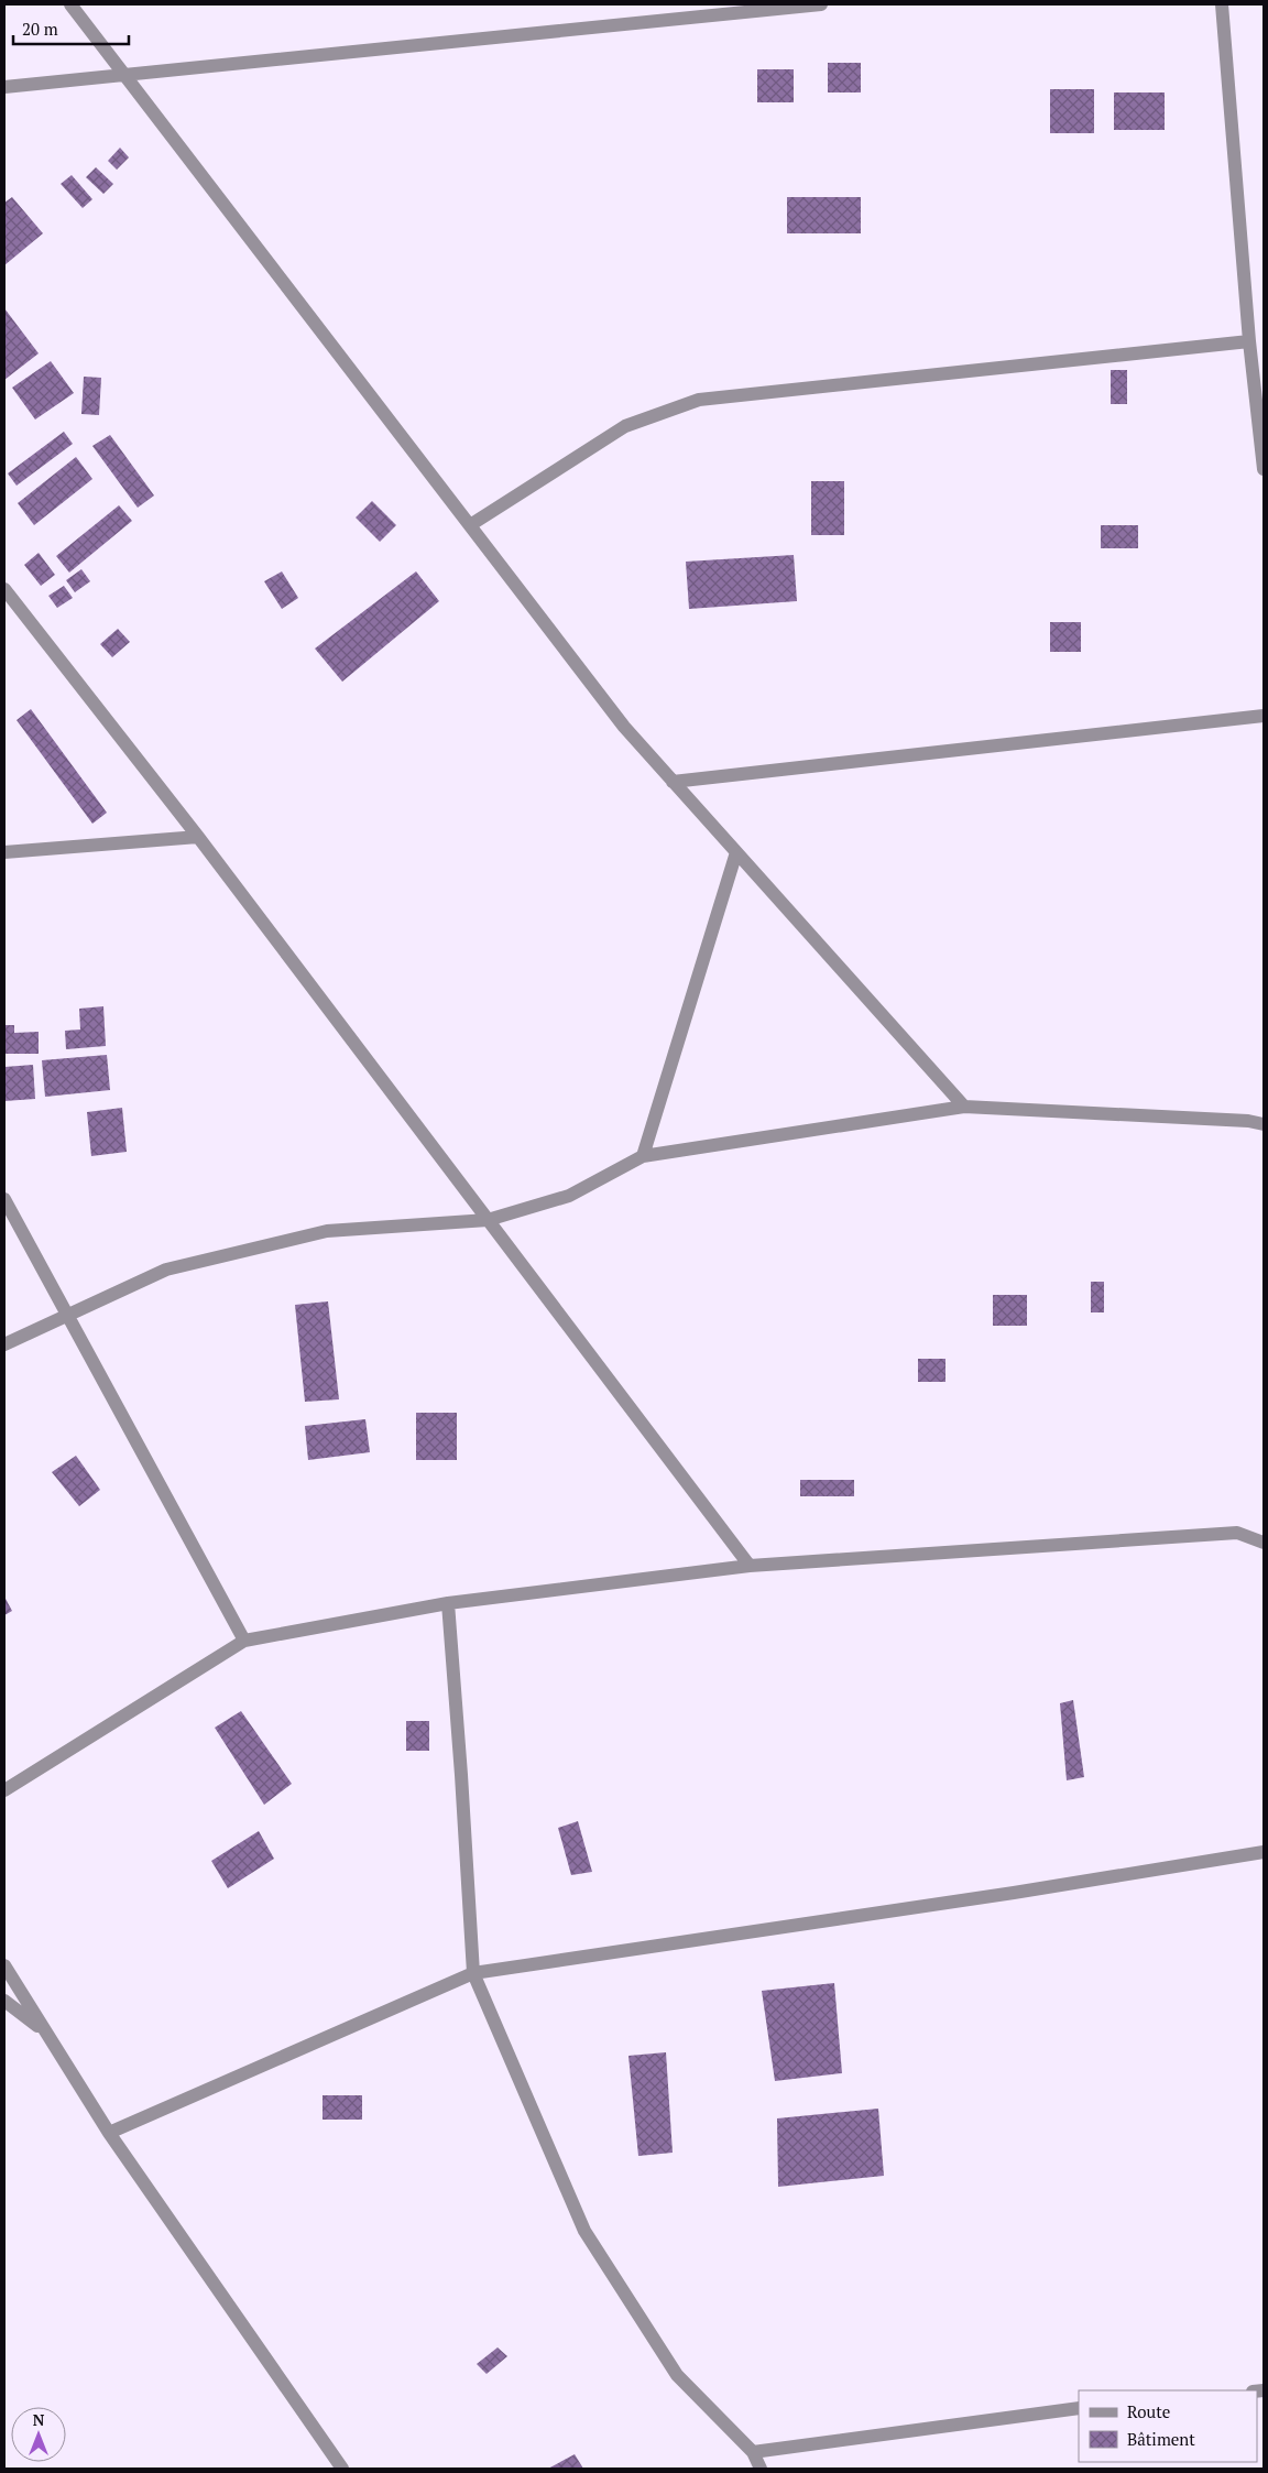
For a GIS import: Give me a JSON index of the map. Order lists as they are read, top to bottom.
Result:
{
  "legend": ["Route", "Bâtiment"],
  "scale_bar": "20 m",
  "north": "top"
}
